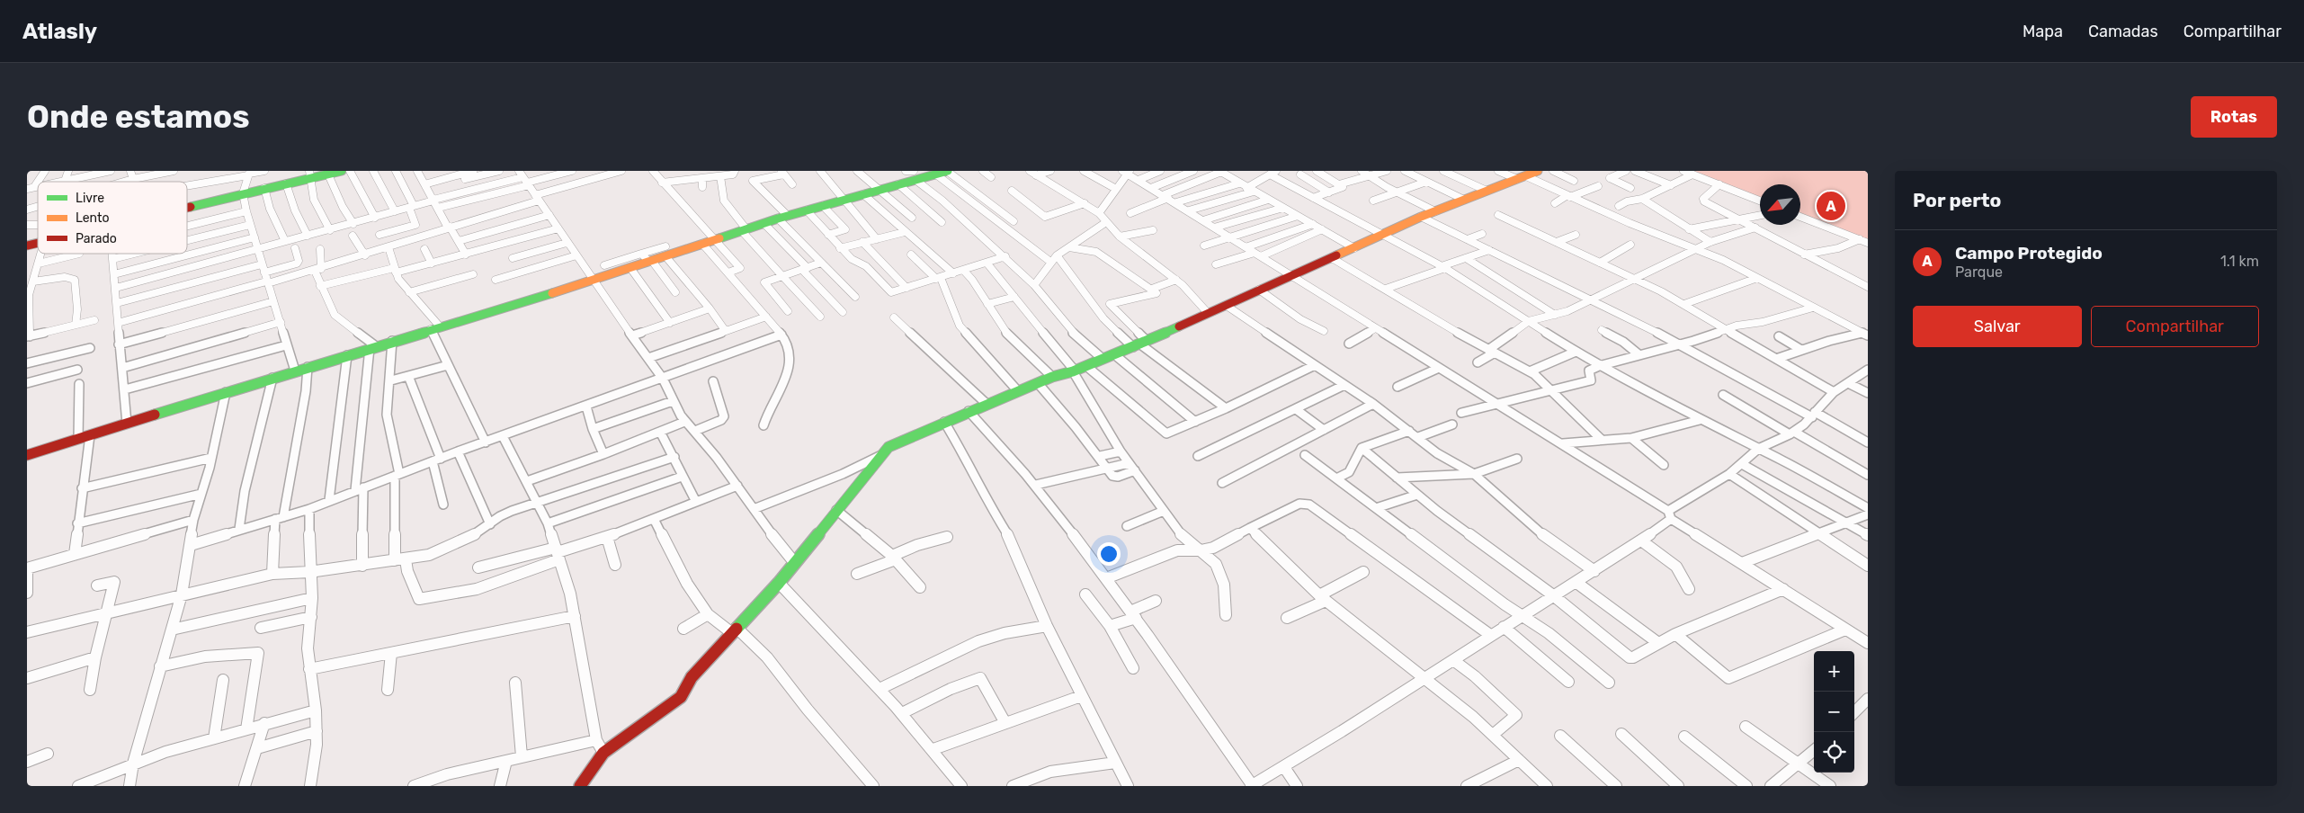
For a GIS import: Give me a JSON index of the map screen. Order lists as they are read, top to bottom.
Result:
{
  "legend": ["Livre", "Lento", "Parado"],
  "north": "bottom left",
  "page": {
    "header": "Atlasly",
    "nav": ["Mapa", "Camadas", "Compartilhar"],
    "buttons": [
      "Rotas",
      ["Salvar", "Compartilhar"]
    ],
    "title": "Onde estamos",
    "heading": "Por perto",
    "pins": "A",
    "list": [
      {
        "mark": "A",
        "name": "Campo Protegido",
        "note": "Parque",
        "value": "1.1 km"
      }
    ],
    "map_buttons": ["+", "−"]
  }
}
